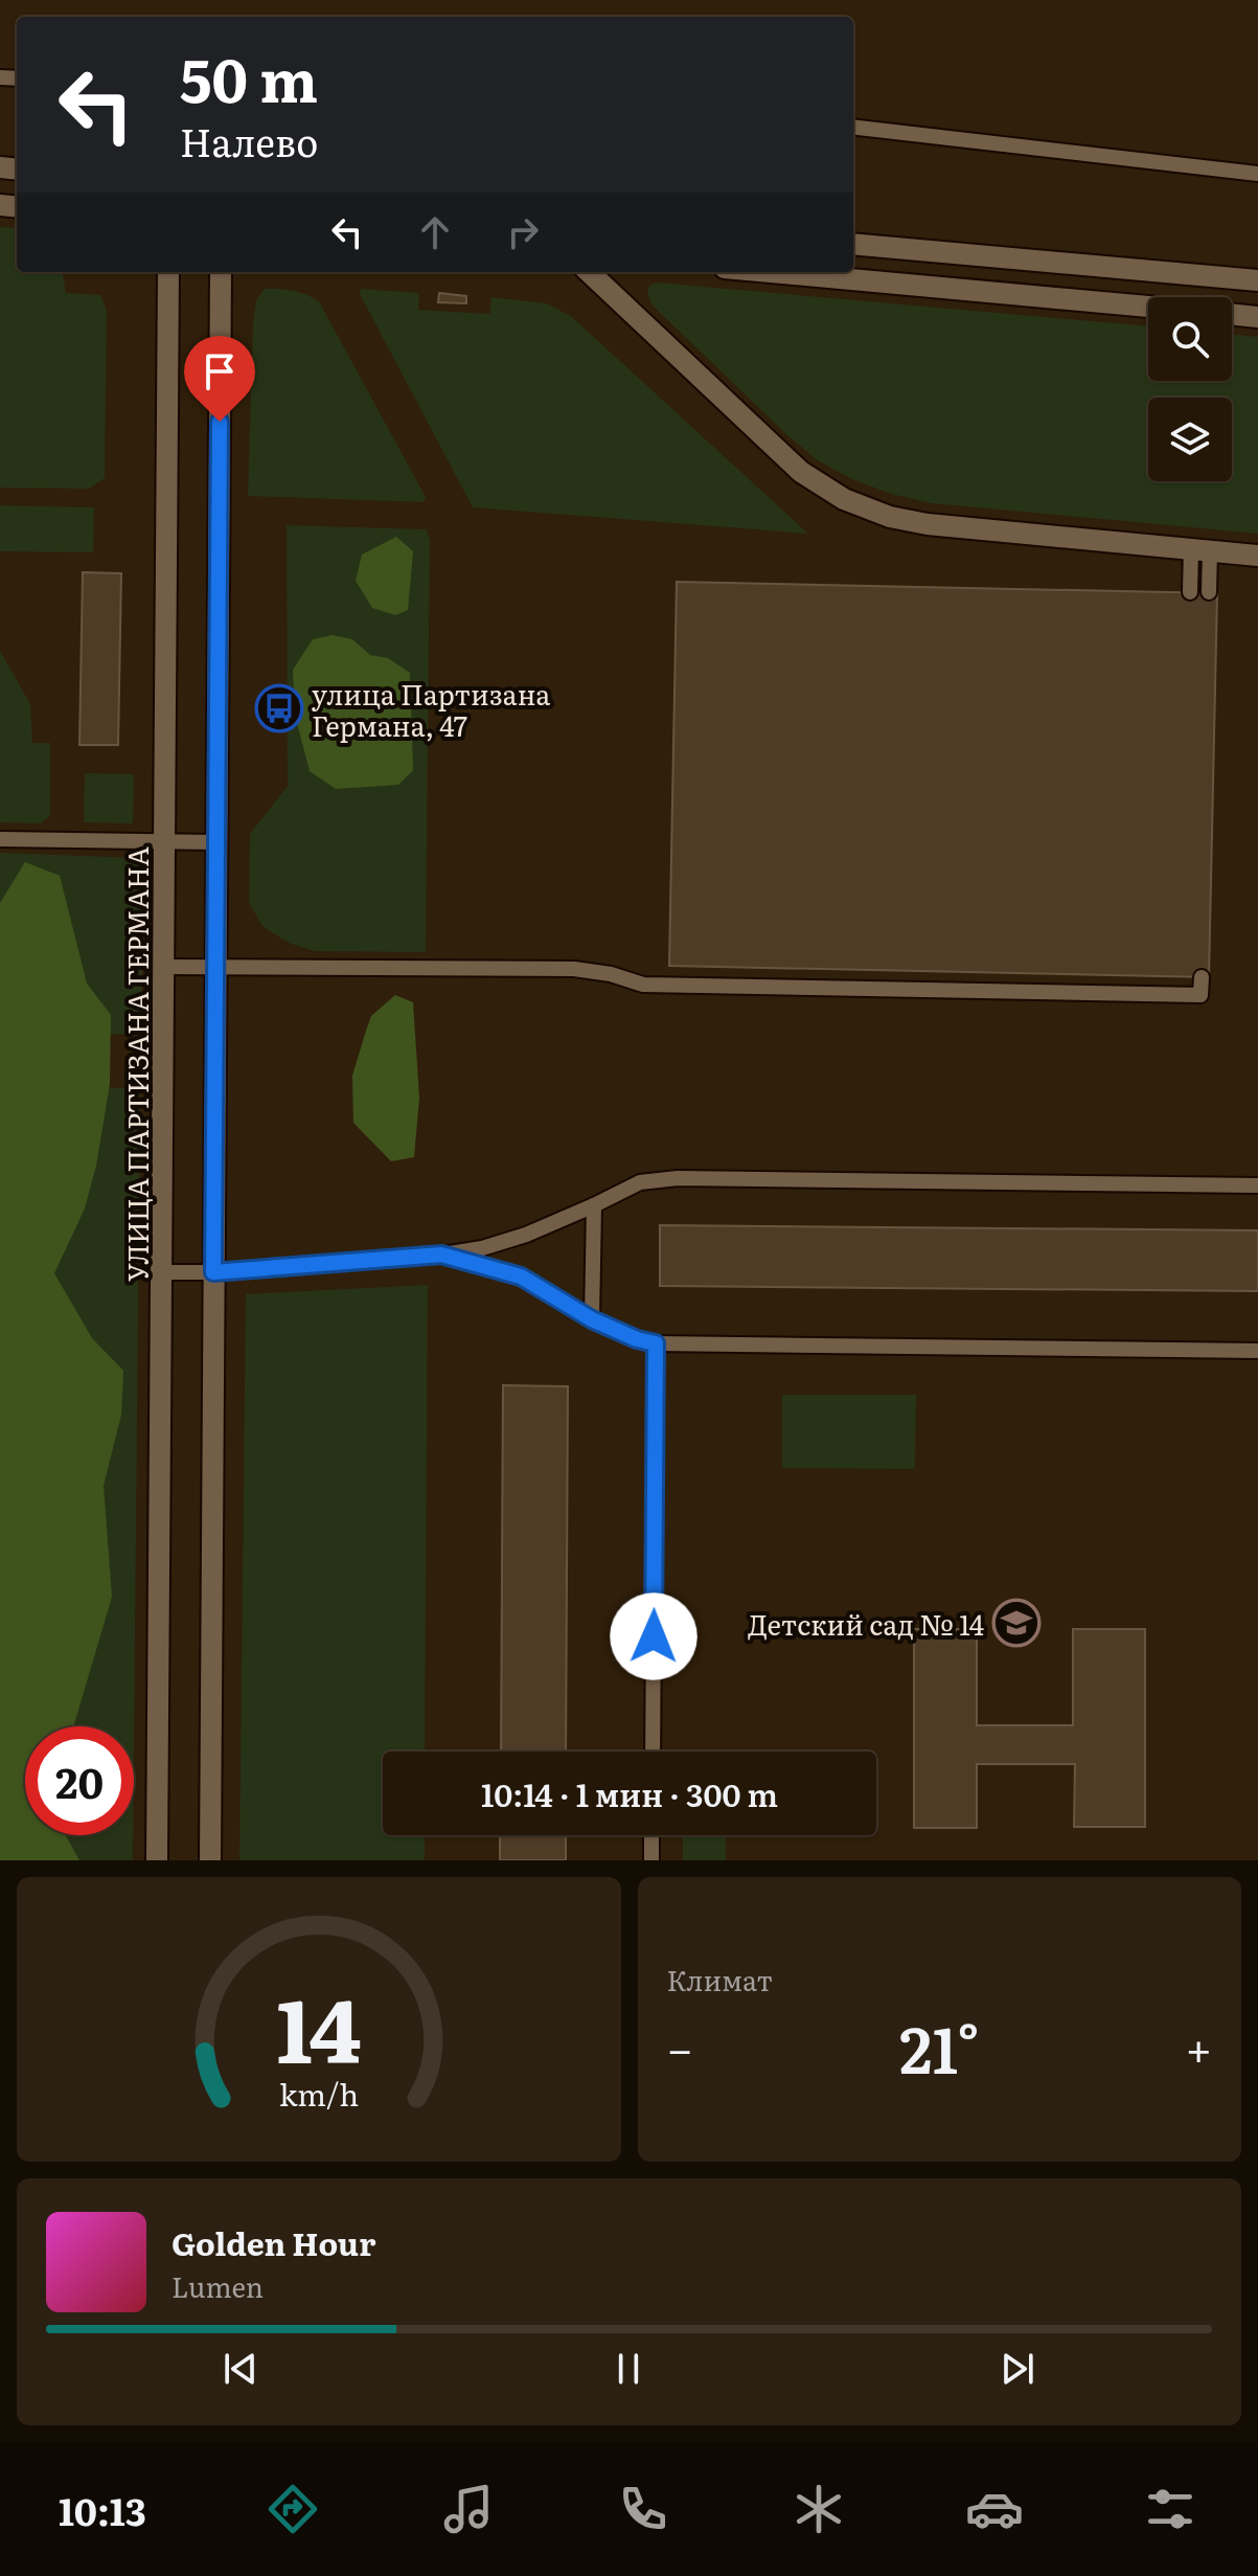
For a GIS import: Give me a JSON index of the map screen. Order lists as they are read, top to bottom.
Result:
{
  "streets": {
    "main road": ["УЛИЦА ПАРТИЗАНА ГЕРМАНА"]
  },
  "places": {
    "bus stop": ["улица Партизана Германа, 47"],
    "school or university": ["Детский сад № 14"]
  },
  "page": {
    "turn": ["50 m", "Налево"],
    "limit": "20",
    "trip": "10:14 · 1 мин · 300 m",
    "tile": "Климат",
    "heat": ["−", "21°", "+"],
    "song": ["Golden Hour", "Lumen"],
    "tabs": "10:13",
    "gauge": ["14", "km/h"]
  }
}
